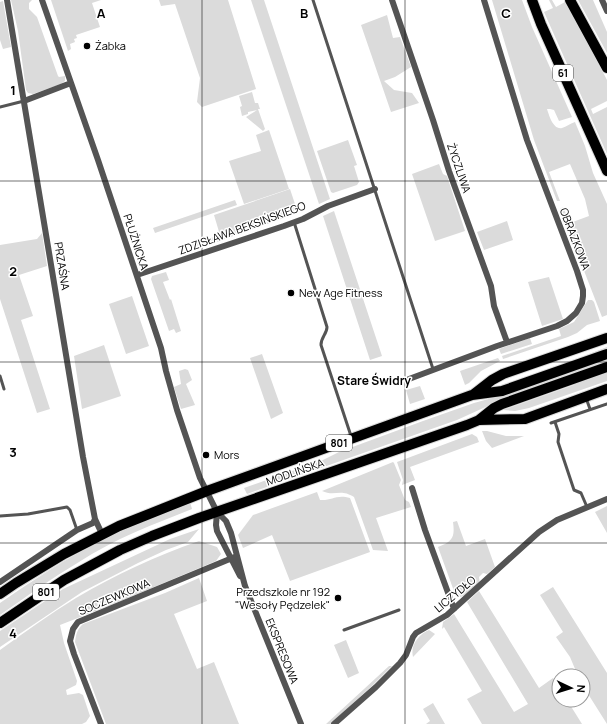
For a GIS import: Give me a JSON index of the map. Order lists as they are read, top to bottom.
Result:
{
  "streets": {
    "main road": ["61", "801", "MODLIŃSKA"],
    "street": [
      "ŻYCZLIWA",
      "ZDZISŁAWA BEKSIŃSKIEGO",
      "OBRAZKOWA",
      "PŁUŻNICKA",
      "PRZAŚNA",
      "LICZYDŁO",
      "SOCZEWKOWA",
      "EKSPRESOWA"
    ]
  },
  "crossings": [
    ["ŻYCZLIWA", "OBRAZKOWA"],
    ["ZDZISŁAWA BEKSIŃSKIEGO", "PŁUŻNICKA"],
    ["PŁUŻNICKA", "MODLIŃSKA"],
    ["PŁUŻNICKA", "EKSPRESOWA"],
    ["PRZAŚNA", "MODLIŃSKA"],
    ["MODLIŃSKA", "EKSPRESOWA"],
    ["SOCZEWKOWA", "EKSPRESOWA"]
  ],
  "districts": ["Stare Świdry"],
  "places": [
    "Żabka",
    "New Age Fitness",
    "Mors",
    "Przedszkole nr 192 \"Wesoły Pędzelek\""
  ],
  "north": "right",
  "grid": {
    "columns": ["A", "B", "C"],
    "rows": [
      "1",
      "2",
      "3",
      "4"
    ]
  }
}
